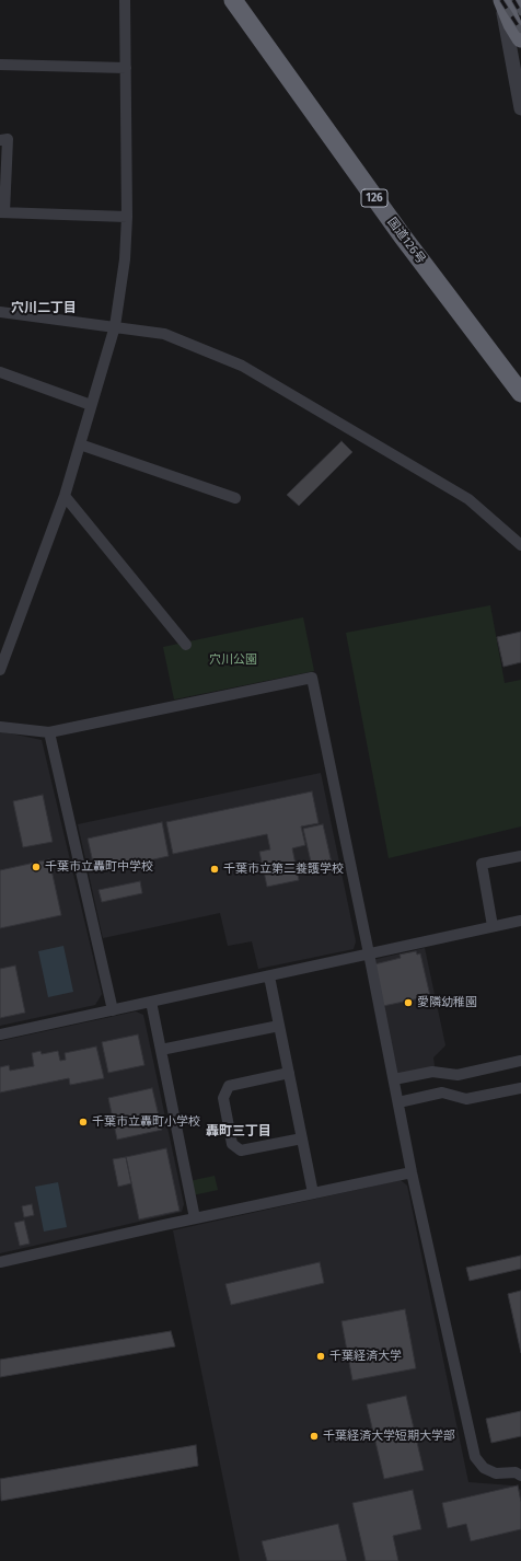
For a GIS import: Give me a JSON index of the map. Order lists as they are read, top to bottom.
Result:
{
  "streets": {
    "highway": ["126", "国道126号"]
  },
  "districts": ["穴川二丁目", "轟町三丁目"],
  "parks": ["穴川公園"],
  "places": [
    "千葉市立轟町中学校",
    "千葉市立第二養護学校",
    "愛隣幼稚園",
    "千葉市立轟町小学校",
    "千葉経済大学",
    "千葉経済大学短期大学部"
  ]
}
